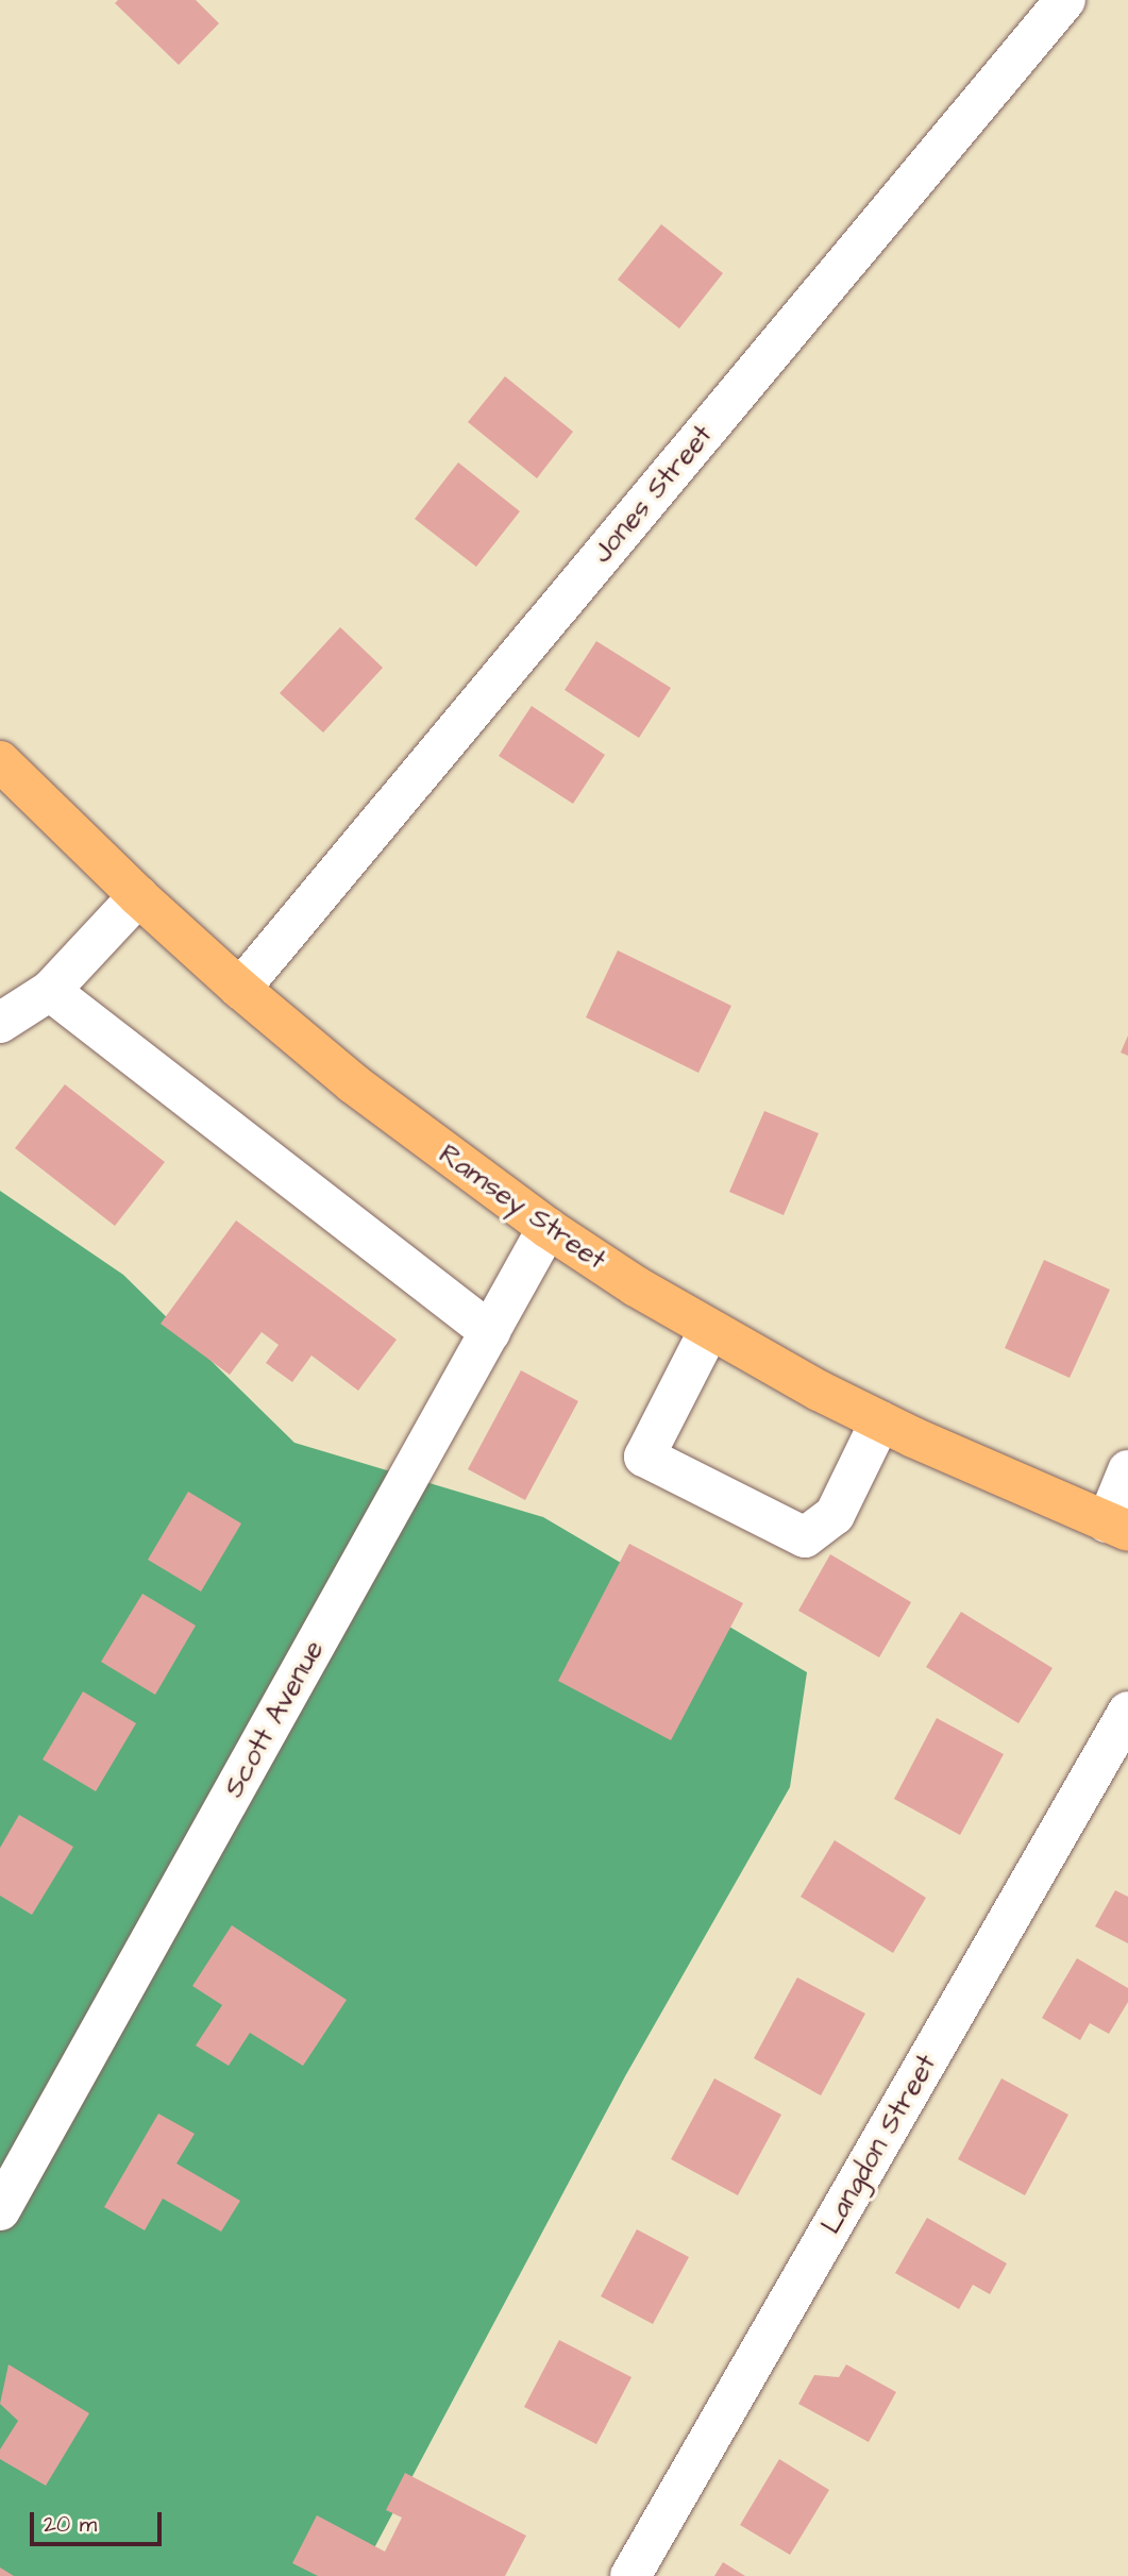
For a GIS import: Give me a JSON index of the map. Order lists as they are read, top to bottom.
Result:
{
  "streets": {
    "main road": ["Ramsey Street"],
    "street": ["Jones Street", "Scott Avenue", "Langdon Street"]
  },
  "crossings": [
    ["Jones Street", "Ramsey Street"],
    ["Ramsey Street", "Scott Avenue"]
  ],
  "scale_bar": "20 m"
}
